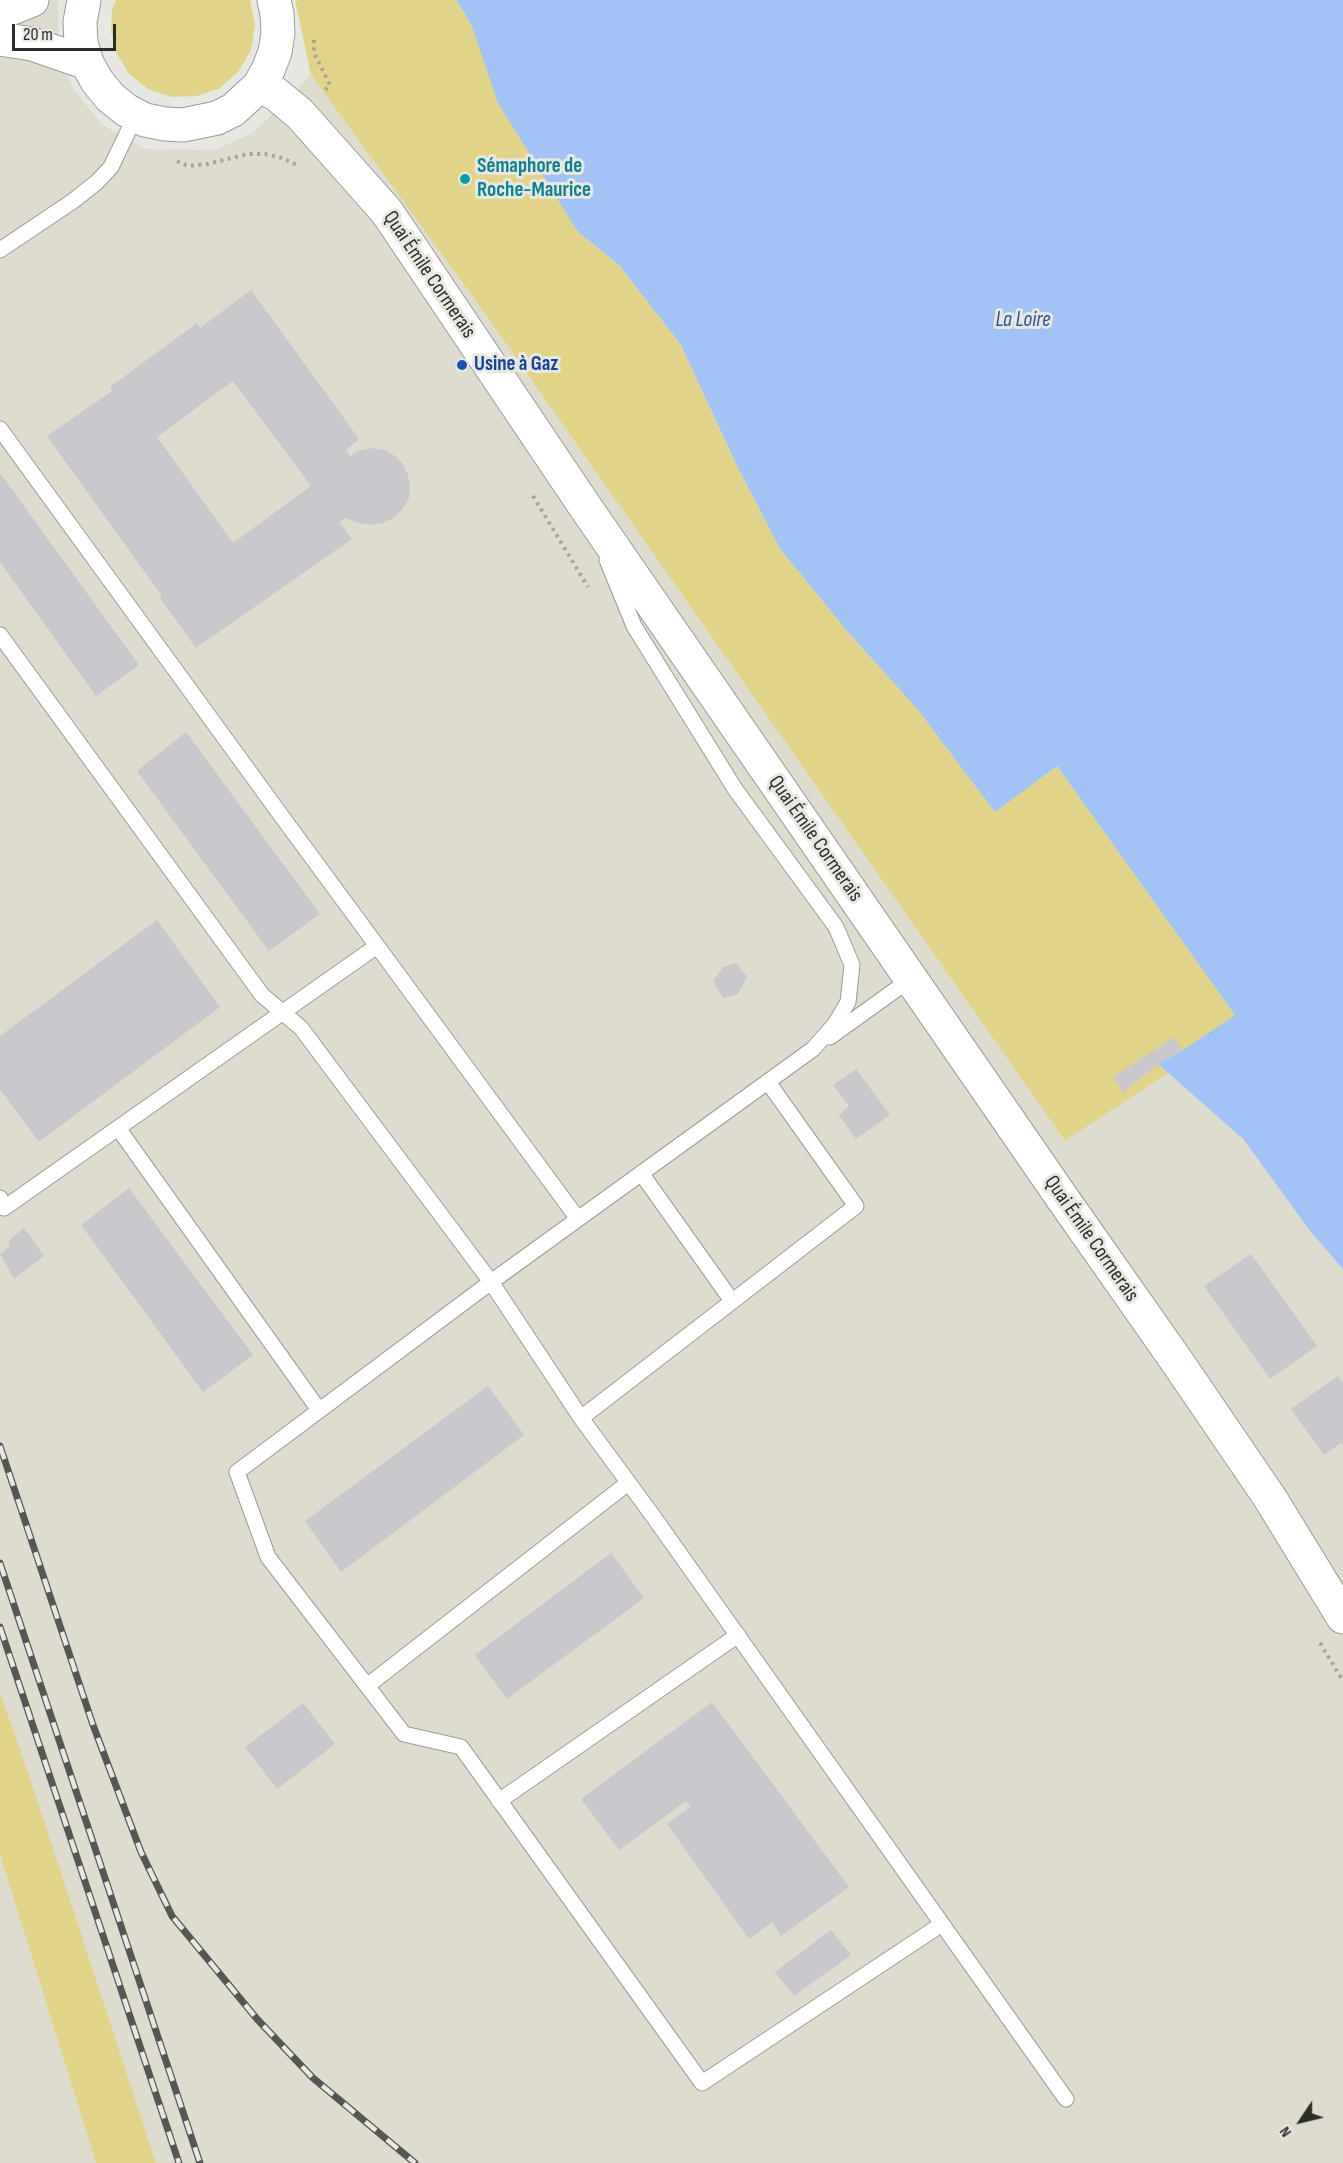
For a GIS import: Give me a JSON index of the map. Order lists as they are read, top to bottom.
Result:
{
  "streets": {
    "main road": ["Quai Émile Cormerais"]
  },
  "water": ["La Loire"],
  "places": ["Sémaphore de Roche-Maurice", "Usine à Gaz"],
  "scale_bar": "20 m",
  "north": "bottom left"
}
